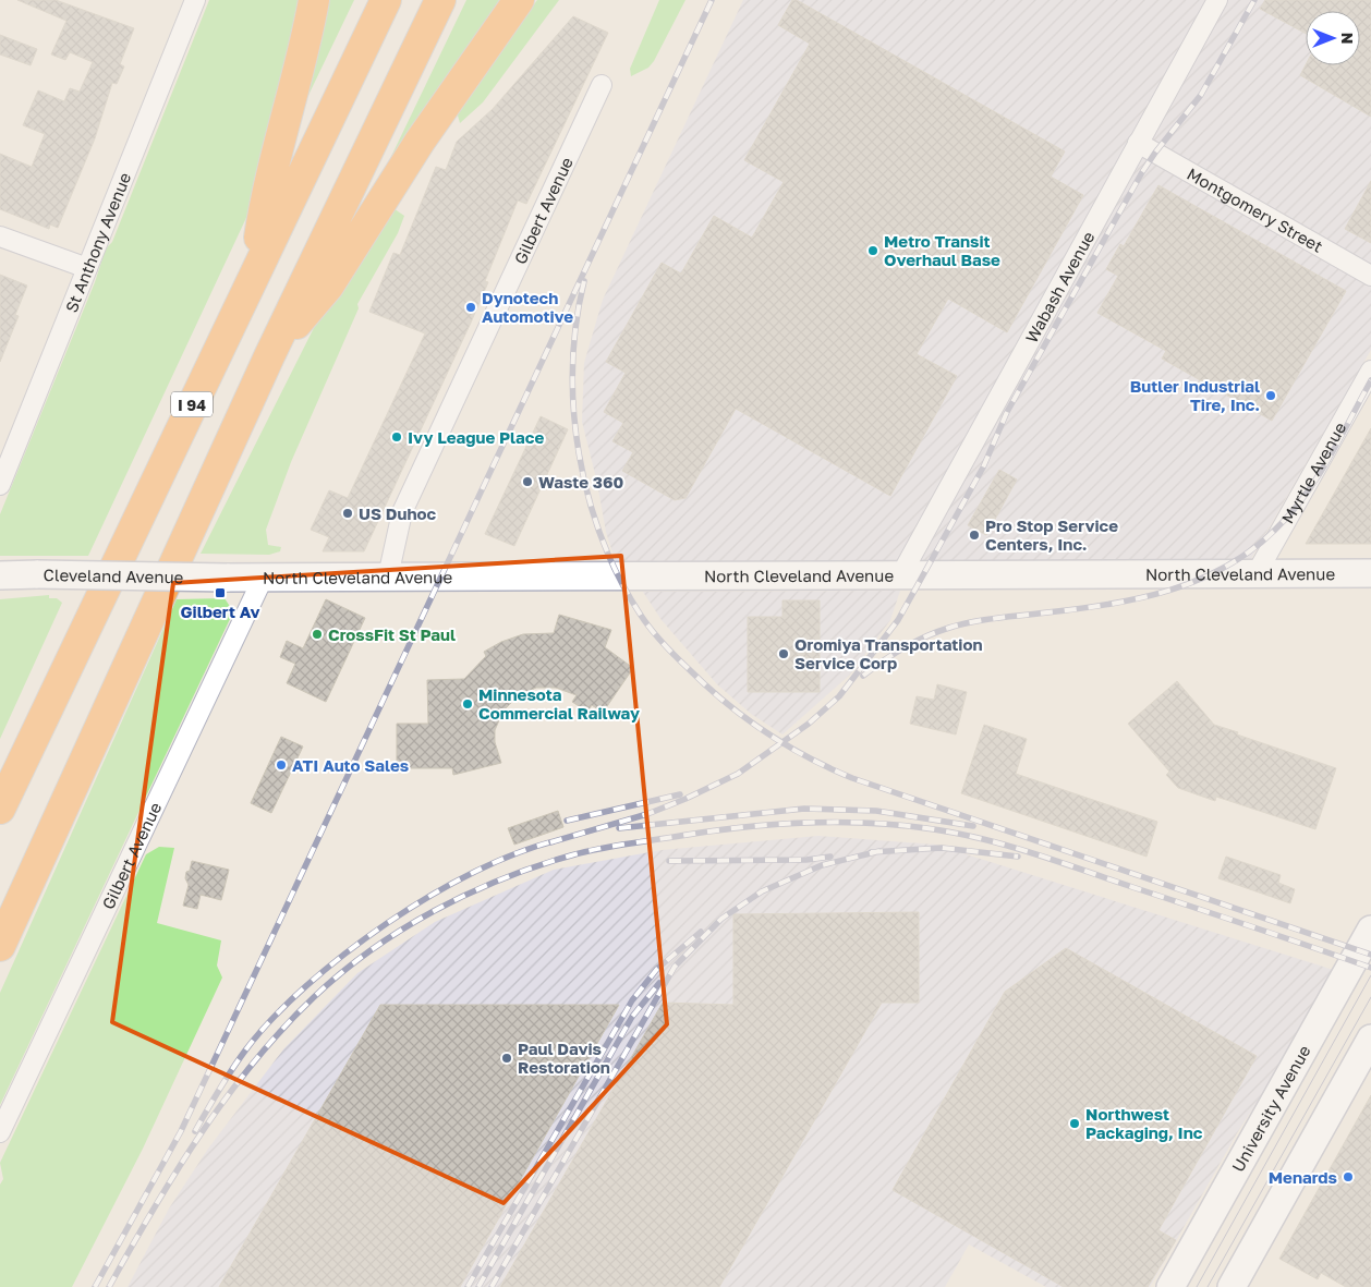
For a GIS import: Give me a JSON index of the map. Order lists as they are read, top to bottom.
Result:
{
  "streets": {
    "highway": ["I 94"],
    "street": [
      "Montgomery Street",
      "Gilbert Avenue",
      "St Anthony Avenue",
      "Wabash Avenue",
      "Myrtle Avenue",
      "North Cleveland Avenue",
      "Cleveland Avenue",
      "University Avenue"
    ]
  },
  "crossings": [
    ["Montgomery Street", "Wabash Avenue"],
    ["Gilbert Avenue", "North Cleveland Avenue"],
    ["Wabash Avenue", "North Cleveland Avenue"],
    ["Myrtle Avenue", "North Cleveland Avenue"],
    ["North Cleveland Avenue", "Cleveland Avenue"]
  ],
  "places": {
    "other": [
      "Metro Transit Overhaul Base",
      "Dynotech Automotive",
      "Butler Industrial Tire, Inc.",
      "Ivy League Place",
      "Waste 360",
      "US Duhoc",
      "Pro Stop Service Centers, Inc.",
      "CrossFit St Paul",
      "Oromiya Transportation Service Corp",
      "Minnesota Commercial Railway",
      "ATI Auto Sales",
      "Paul Davis Restoration",
      "Northwest Packaging, Inc",
      "Menards"
    ],
    "transit": ["Gilbert Av"]
  },
  "north": "right"
}
